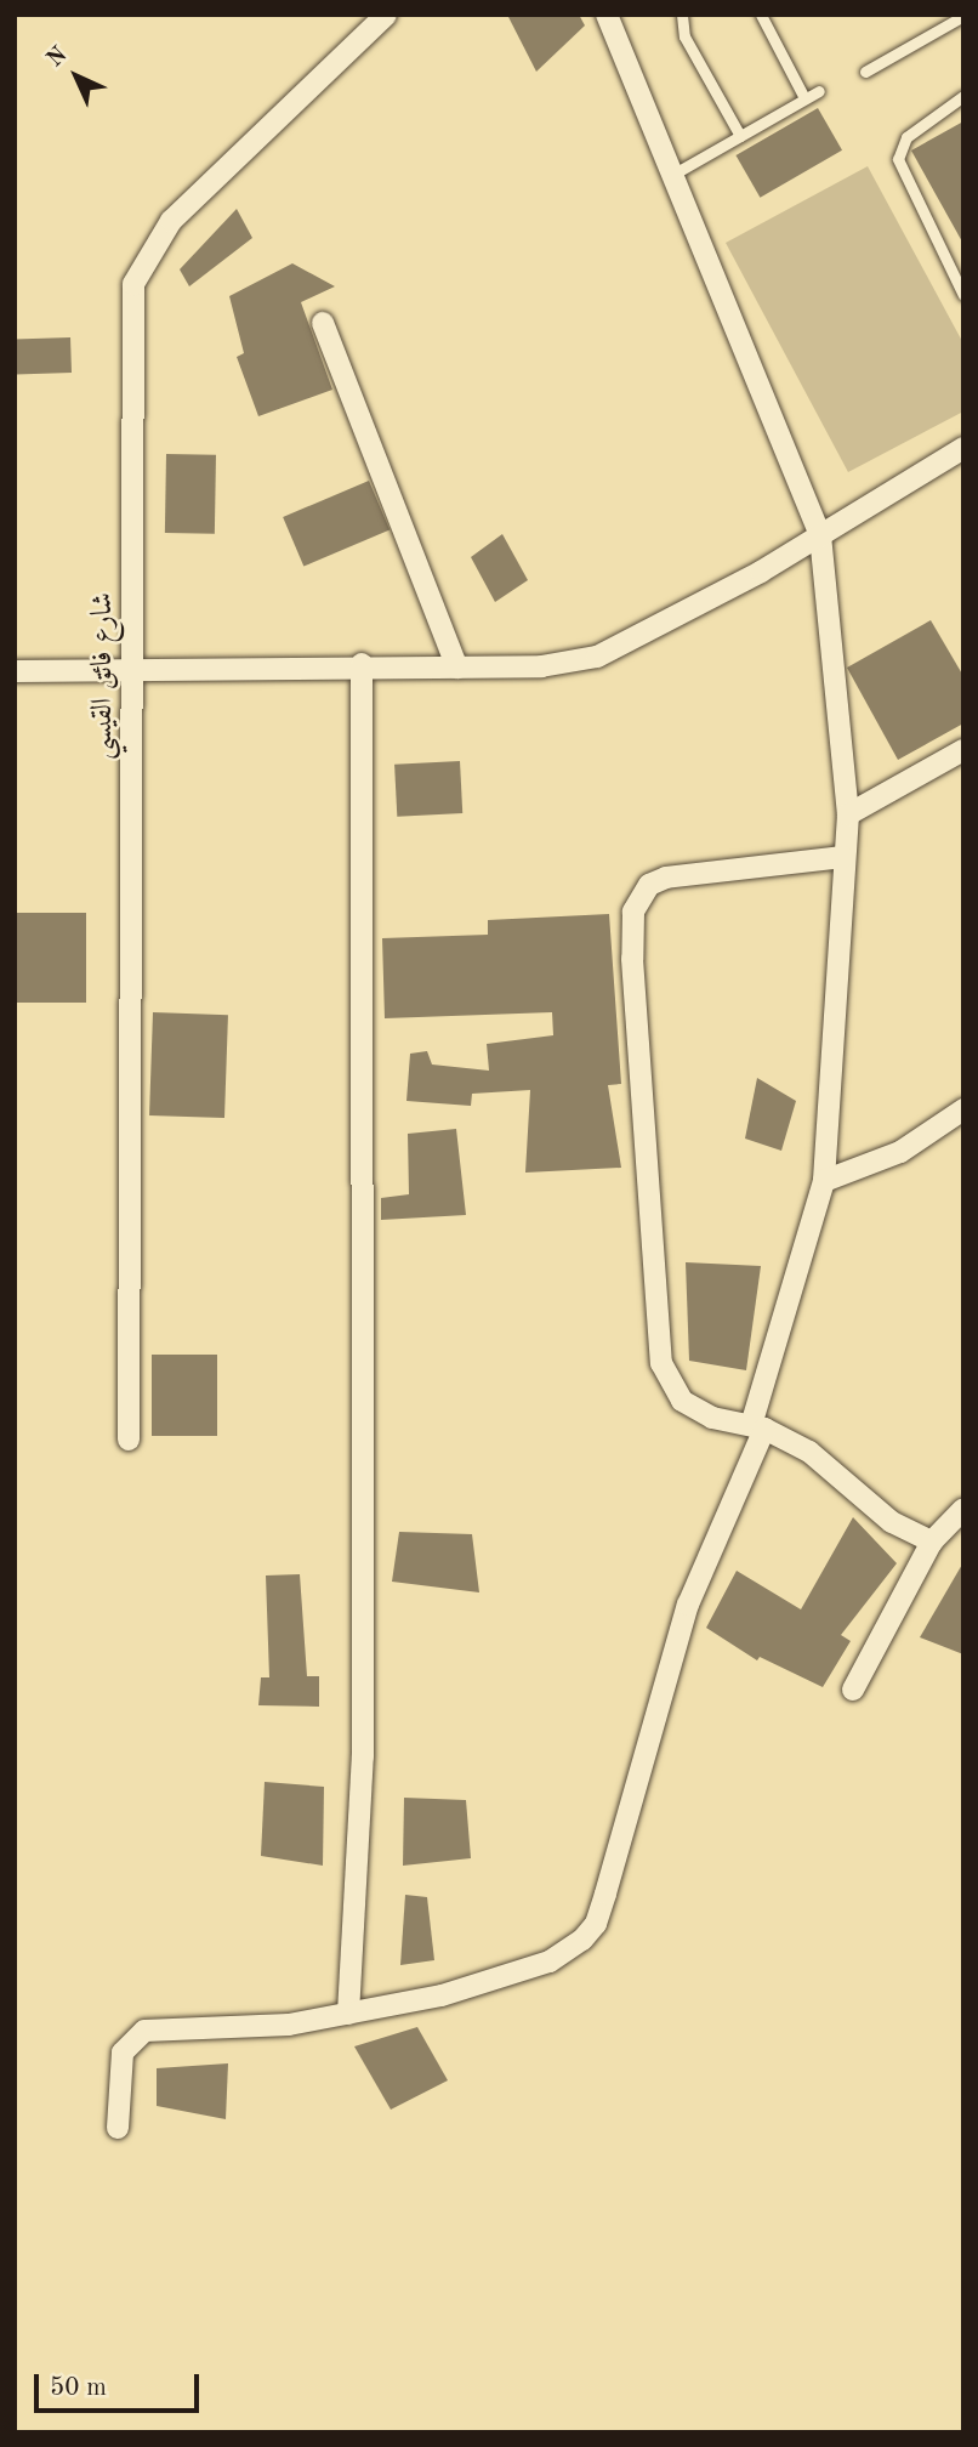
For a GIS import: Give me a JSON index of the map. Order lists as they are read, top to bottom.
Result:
{
  "streets": {
    "street": ["شارع فائق القيسي"]
  },
  "scale_bar": "50 m",
  "north": "top left"
}
